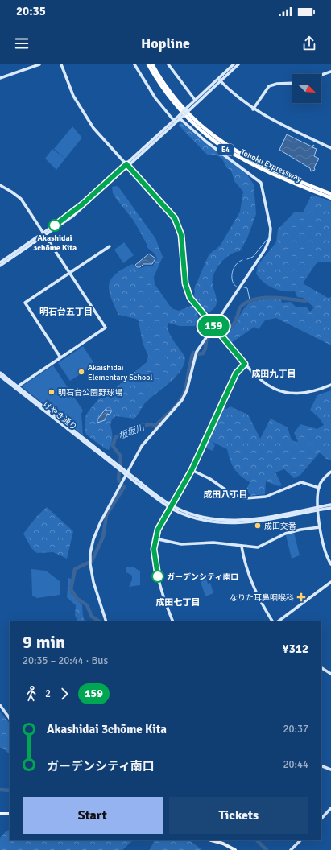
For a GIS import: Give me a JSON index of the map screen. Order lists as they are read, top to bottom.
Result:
{
  "streets": {
    "highway": ["E4", "Tohoku Expressway"]
  },
  "districts": [
    "明石台五丁目",
    "成田九丁目",
    "成田八丁目",
    "成田七丁目"
  ],
  "water": ["板坂川"],
  "places": {
    "other": [
      "Akashidai 3chōme Kita",
      "Akaishidai Elementary School",
      "明石台公園野球場",
      "成田交番",
      "ガーデンシティ南口"
    ],
    "health": ["なりた耳鼻咽喉科"]
  },
  "lines": ["bus line 159"],
  "north": "bottom right",
  "page": {
    "status": "20:35",
    "header": "Hopline",
    "on_map": "159",
    "heading": ["9 min", "20:35 – 20:44 · Bus", "¥312"],
    "legs": ["2", "159"],
    "list": [
      {
        "name": "Akashidai 3chōme Kita",
        "value": "20:37"
      },
      {
        "name": "ガーデンシティ南口",
        "value": "20:44"
      }
    ],
    "buttons": ["Start", "Tickets"]
  }
}
